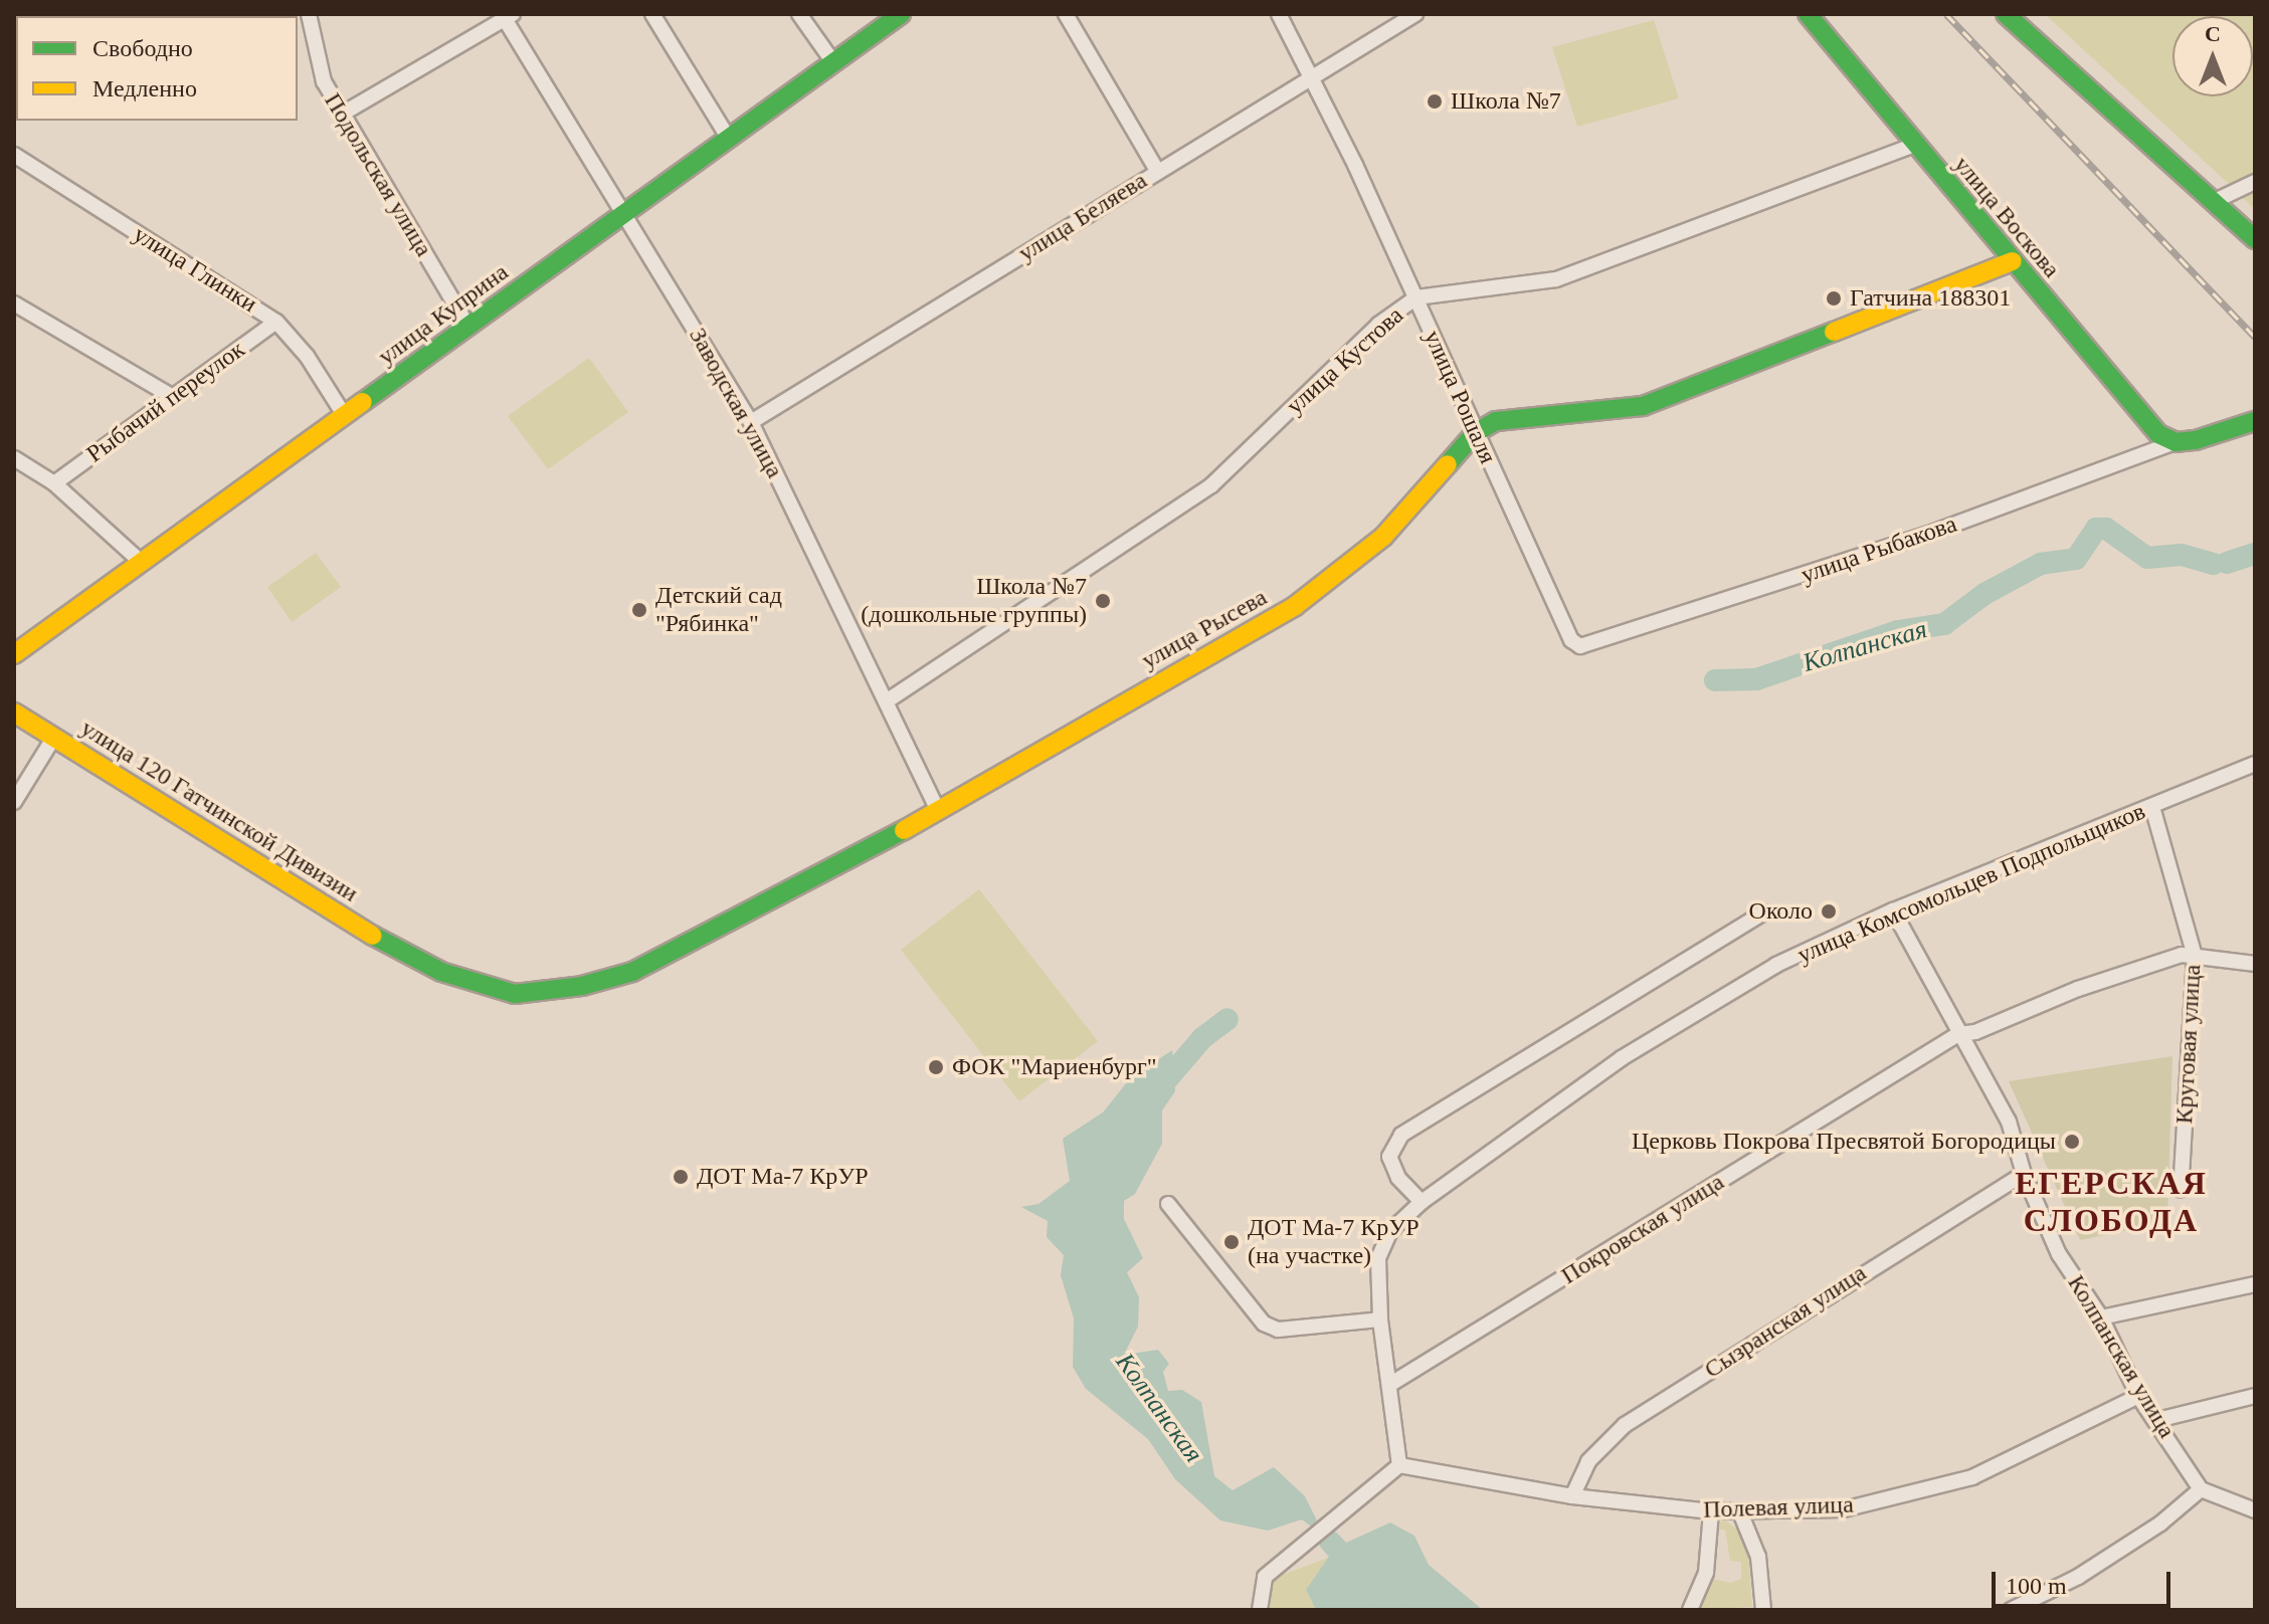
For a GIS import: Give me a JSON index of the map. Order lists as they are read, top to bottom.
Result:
{
  "streets": {
    "main road": [
      "улица Воскова",
      "улица Куприна",
      "улица Рысева",
      "улица 120 Гатчинской Дивизии"
    ],
    "street": [
      "Подольская улица",
      "улица Беляева",
      "улица Глинки",
      "улица Кустова",
      "улица Рошаля",
      "Рыбачий переулок",
      "Заводская улица",
      "улица Рыбакова",
      "улица Комсомольцев Подпольщиков",
      "Круговая улица",
      "Покровская улица",
      "Сызранская улица",
      "Колпанская улица",
      "Полевая улица"
    ]
  },
  "crossings": [
    ["Подольская улица", "улица Куприна"],
    ["улица Беляева", "улица Рошаля"],
    ["улица Беляева", "Заводская улица"],
    ["улица Воскова", "улица Кустова"],
    ["улица Воскова", "улица Рыбакова"],
    ["улица Воскова", "улица Рысева"],
    ["улица Глинки", "улица Куприна"],
    ["улица Глинки", "Рыбачий переулок"],
    ["улица Куприна", "Заводская улица"],
    ["улица Кустова", "улица Рошаля"],
    ["улица Кустова", "Заводская улица"],
    ["улица Рошаля", "улица Рыбакова"],
    ["улица Рошаля", "улица Рысева"],
    ["Заводская улица", "улица Рысева"],
    ["улица Рысева", "улица 120 Гатчинской Дивизии"],
    ["улица Комсомольцев Подпольщиков", "Круговая улица"],
    ["улица Комсомольцев Подпольщиков", "Покровская улица"],
    ["улица Комсомольцев Подпольщиков", "Колпанская улица"],
    ["улица Комсомольцев Подпольщиков", "Полевая улица"],
    ["Круговая улица", "Покровская улица"],
    ["Покровская улица", "Колпанская улица"],
    ["Сызранская улица", "Колпанская улица"],
    ["Сызранская улица", "Полевая улица"],
    ["Колпанская улица", "Полевая улица"]
  ],
  "districts": ["ЕГЕРСКАЯ СЛОБОДА"],
  "water": ["Колпанская"],
  "places": [
    "Школа №7",
    "Гатчина 188301",
    "Школа №7 (дошкольные группы)",
    "Детский сад \"Рябинка\"",
    "Около",
    "ФОК \"Мариенбург\"",
    "Церковь Покрова Пресвятой Богородицы",
    "ДОТ Ма-7 КрУР",
    "ДОТ Ма-7 КрУР (на участке)"
  ],
  "legend": ["Свободно", "Медленно"],
  "scale_bar": "100 m",
  "north": "top"
}
